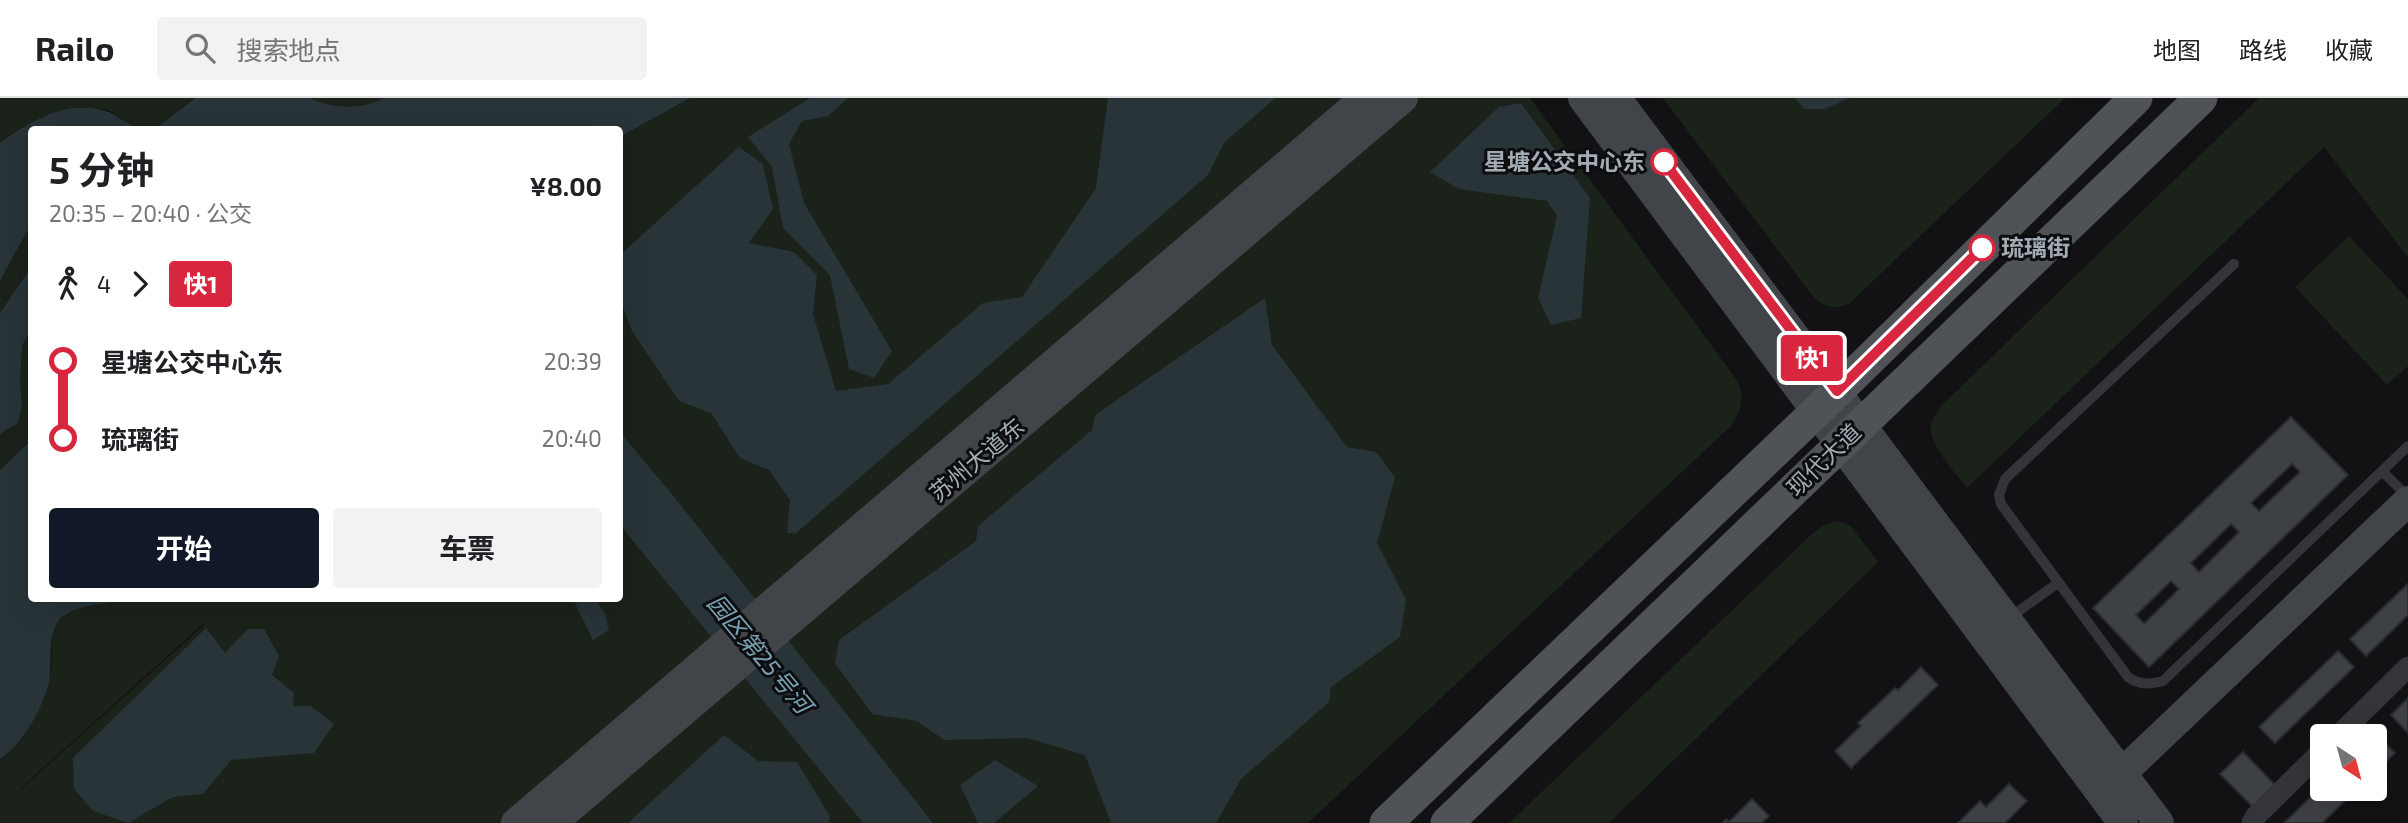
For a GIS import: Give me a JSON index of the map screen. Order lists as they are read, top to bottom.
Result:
{
  "streets": {
    "main road": ["苏州大道东", "现代大道"]
  },
  "water": ["园区第25号河"],
  "places": ["星塘公交中心东", "琉璃街"],
  "lines": ["bus line 快1"],
  "north": "bottom right",
  "page": {
    "header": "Railo",
    "search": "搜索地点",
    "nav": ["地图", "路线", "收藏"],
    "on_map": "快1",
    "heading": ["5 分钟", "20:35 – 20:40 · 公交", "¥8.00"],
    "legs": ["4", "快1"],
    "list": [
      {
        "name": "星塘公交中心东",
        "value": "20:39"
      },
      {
        "name": "琉璃街",
        "value": "20:40"
      }
    ],
    "buttons": ["开始", "车票"]
  }
}
